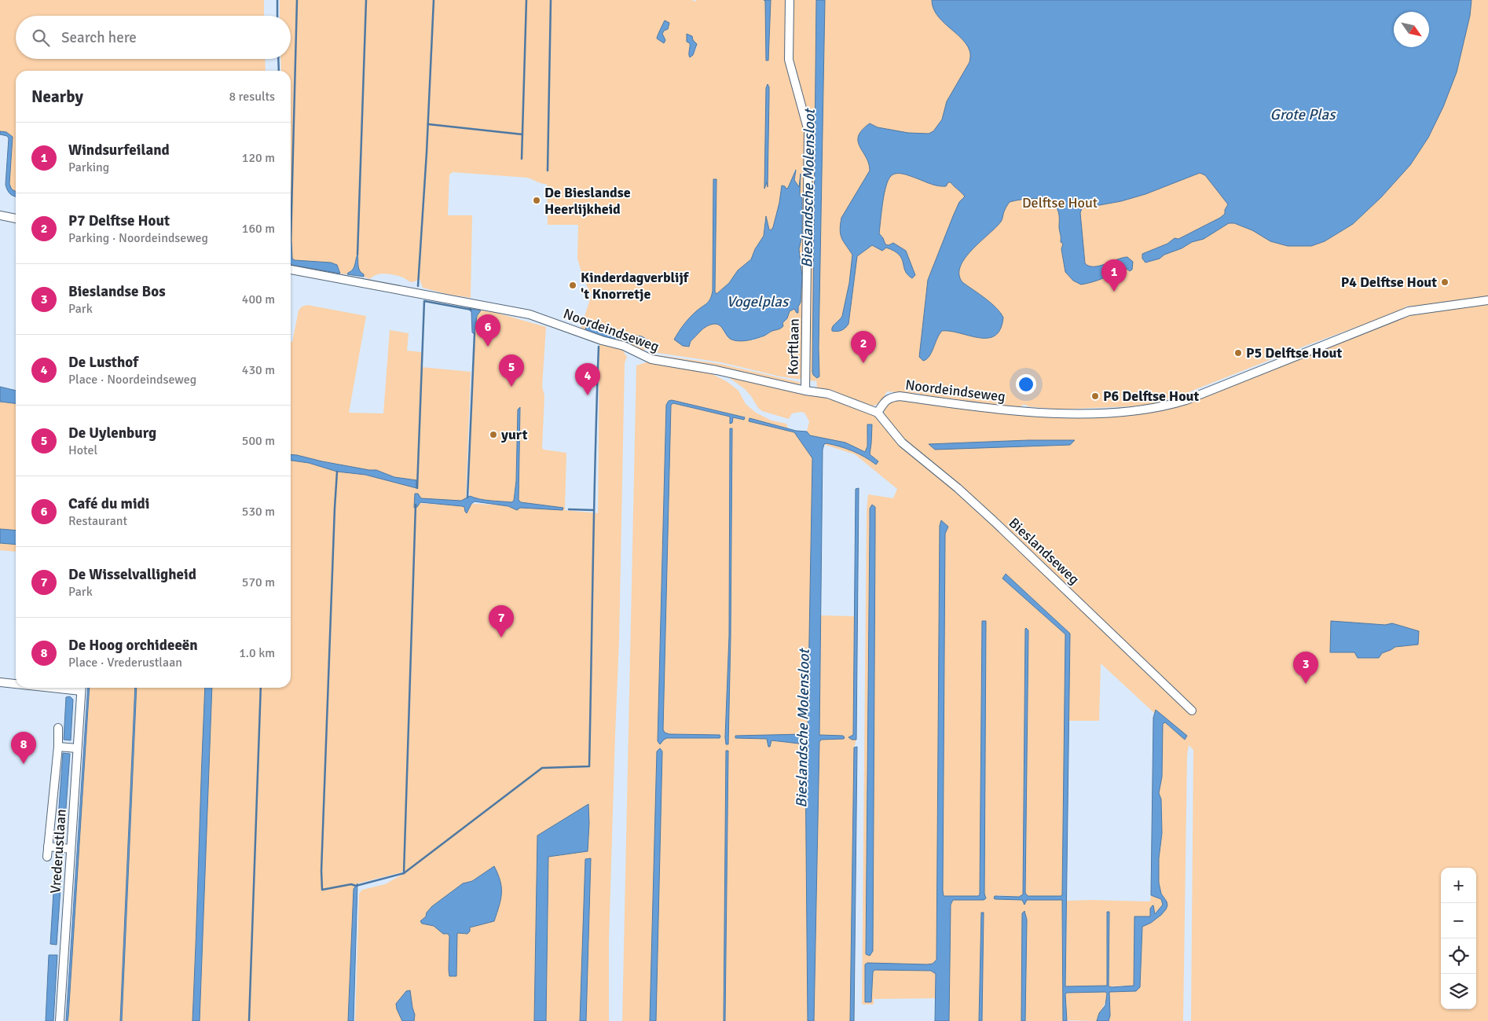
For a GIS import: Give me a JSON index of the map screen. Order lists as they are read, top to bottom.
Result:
{
  "streets": {
    "street": [
      "Noordeindseweg",
      "Korftlaan",
      "Bieslandseweg",
      "Vrederustlaan"
    ]
  },
  "crossings": [
    ["Noordeindseweg", "Korftlaan"],
    ["Noordeindseweg", "Bieslandseweg"]
  ],
  "water": ["Grote Plas", "Bieslandsche Molensloot", "Vogelplas"],
  "parks": ["Delftse Hout"],
  "places": [
    "De Bieslandse Heerlijkheid",
    "P4 Delftse Hout",
    "Kinderdagverblijf 't Knorretje",
    "P5 Delftse Hout",
    "P6 Delftse Hout",
    "yurt"
  ],
  "north": "bottom right",
  "page": {
    "search": "Search here",
    "heading": ["Nearby", "8 results"],
    "list": [
      {
        "mark": "1",
        "name": "Windsurfeiland",
        "note": "Parking",
        "value": "120 m"
      },
      {
        "mark": "2",
        "name": "P7 Delftse Hout",
        "note": "Parking · Noordeindseweg",
        "value": "160 m"
      },
      {
        "mark": "3",
        "name": "Bieslandse Bos",
        "note": "Park",
        "value": "400 m"
      },
      {
        "mark": "4",
        "name": "De Lusthof",
        "note": "Place · Noordeindseweg",
        "value": "430 m"
      },
      {
        "mark": "5",
        "name": "De Uylenburg",
        "note": "Hotel",
        "value": "500 m"
      },
      {
        "mark": "6",
        "name": "Café du midi",
        "note": "Restaurant",
        "value": "530 m"
      },
      {
        "mark": "7",
        "name": "De Wisselvalligheid",
        "note": "Park",
        "value": "570 m"
      },
      {
        "mark": "8",
        "name": "De Hoog orchideeën",
        "note": "Place · Vrederustlaan",
        "value": "1.0 km"
      }
    ],
    "pins": [
      "1",
      "6",
      "2",
      "5",
      "4",
      "7",
      "3",
      "8"
    ],
    "map_buttons": ["+", "−"]
  }
}
